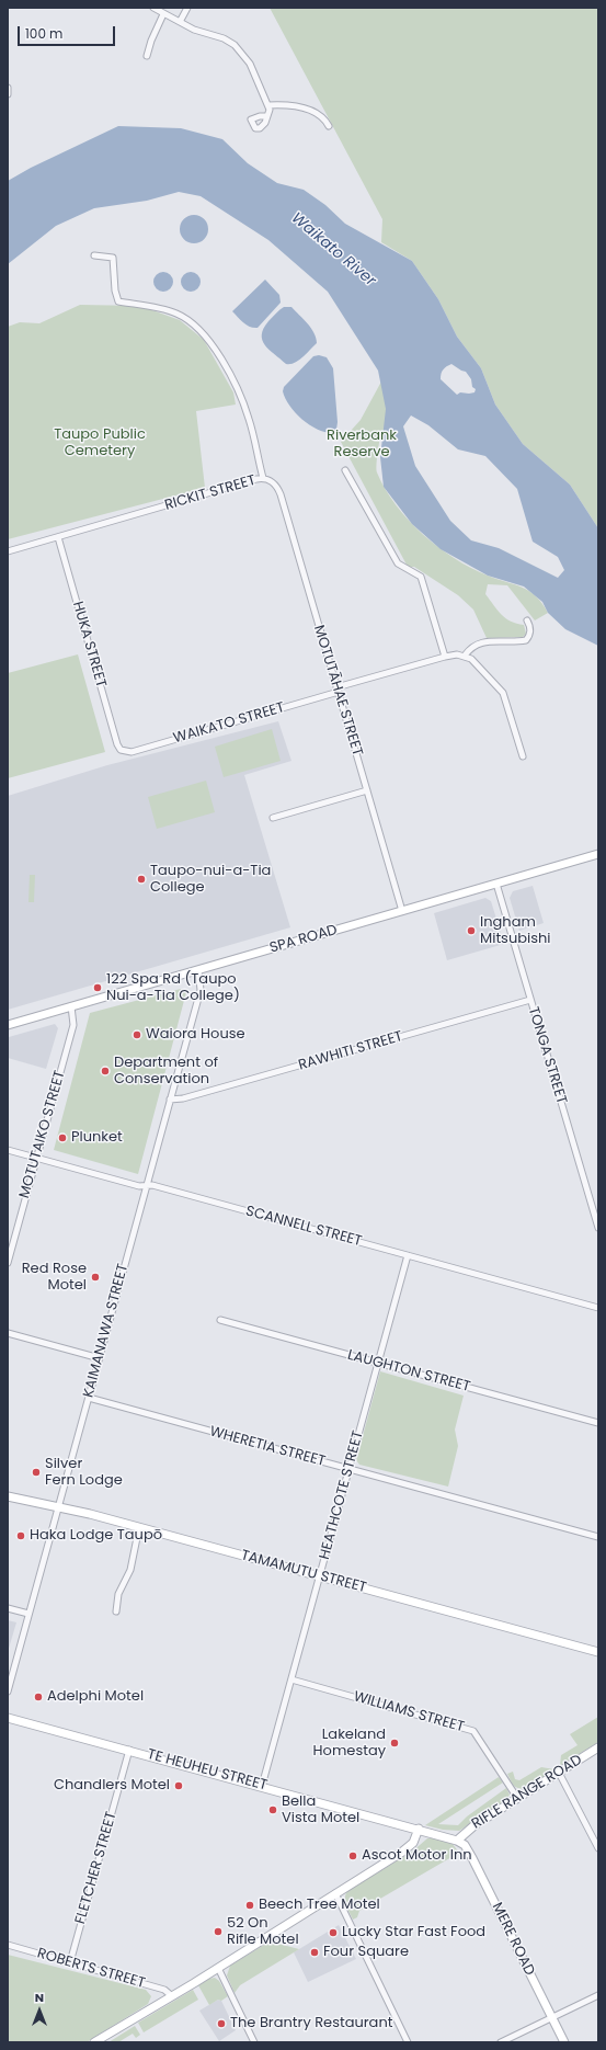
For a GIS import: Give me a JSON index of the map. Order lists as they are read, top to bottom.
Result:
{
  "streets": {
    "street": [
      "RICKIT STREET",
      "HUKA STREET",
      "MOTUTĀHAE STREET",
      "WAIKATO STREET",
      "SPA ROAD",
      "RAWHITI STREET",
      "TONGA STREET",
      "MOTUTAIKO STREET",
      "SCANNELL STREET",
      "KAIMANAWA STREET",
      "LAUGHTON STREET",
      "WHERETIA STREET",
      "HEATHCOTE STREET",
      "TAMAMUTU STREET",
      "WILLIAMS STREET",
      "TE HEUHEU STREET",
      "RIFLE RANGE ROAD",
      "FLETCHER STREET",
      "MERE ROAD",
      "ROBERTS STREET"
    ]
  },
  "crossings": [
    ["RICKIT STREET", "HUKA STREET"],
    ["RICKIT STREET", "MOTUTĀHAE STREET"],
    ["HUKA STREET", "WAIKATO STREET"],
    ["MOTUTĀHAE STREET", "WAIKATO STREET"],
    ["MOTUTĀHAE STREET", "SPA ROAD"],
    ["SPA ROAD", "TONGA STREET"],
    ["SPA ROAD", "MOTUTAIKO STREET"],
    ["SPA ROAD", "KAIMANAWA STREET"],
    ["RAWHITI STREET", "TONGA STREET"],
    ["RAWHITI STREET", "KAIMANAWA STREET"],
    ["MOTUTAIKO STREET", "SCANNELL STREET"],
    ["SCANNELL STREET", "KAIMANAWA STREET"],
    ["SCANNELL STREET", "HEATHCOTE STREET"],
    ["KAIMANAWA STREET", "WHERETIA STREET"],
    ["KAIMANAWA STREET", "TAMAMUTU STREET"],
    ["LAUGHTON STREET", "HEATHCOTE STREET"],
    ["WHERETIA STREET", "HEATHCOTE STREET"],
    ["HEATHCOTE STREET", "TAMAMUTU STREET"],
    ["HEATHCOTE STREET", "WILLIAMS STREET"],
    ["HEATHCOTE STREET", "TE HEUHEU STREET"],
    ["WILLIAMS STREET", "RIFLE RANGE ROAD"],
    ["TE HEUHEU STREET", "RIFLE RANGE ROAD"],
    ["TE HEUHEU STREET", "FLETCHER STREET"],
    ["TE HEUHEU STREET", "MERE ROAD"],
    ["RIFLE RANGE ROAD", "MERE ROAD"],
    ["FLETCHER STREET", "ROBERTS STREET"]
  ],
  "water": ["Waikato River"],
  "parks": ["Taupo Public Cemetery", "Riverbank Reserve"],
  "places": [
    "Taupo-nui-a-Tia College",
    "Ingham Mitsubishi",
    "122 Spa Rd (Taupo Nui-a-Tia College)",
    "Waiora House",
    "Department of Conservation",
    "Plunket",
    "Red Rose Motel",
    "Silver Fern Lodge",
    "Haka Lodge Taupō",
    "Adelphi Motel",
    "Lakeland Homestay",
    "Chandlers Motel",
    "Bella Vista Motel",
    "Ascot Motor Inn",
    "Beech Tree Motel",
    "52 On Rifle Motel",
    "Lucky Star Fast Food",
    "Four Square",
    "The Brantry Restaurant"
  ],
  "scale_bar": "100 m",
  "north": "top"
}
